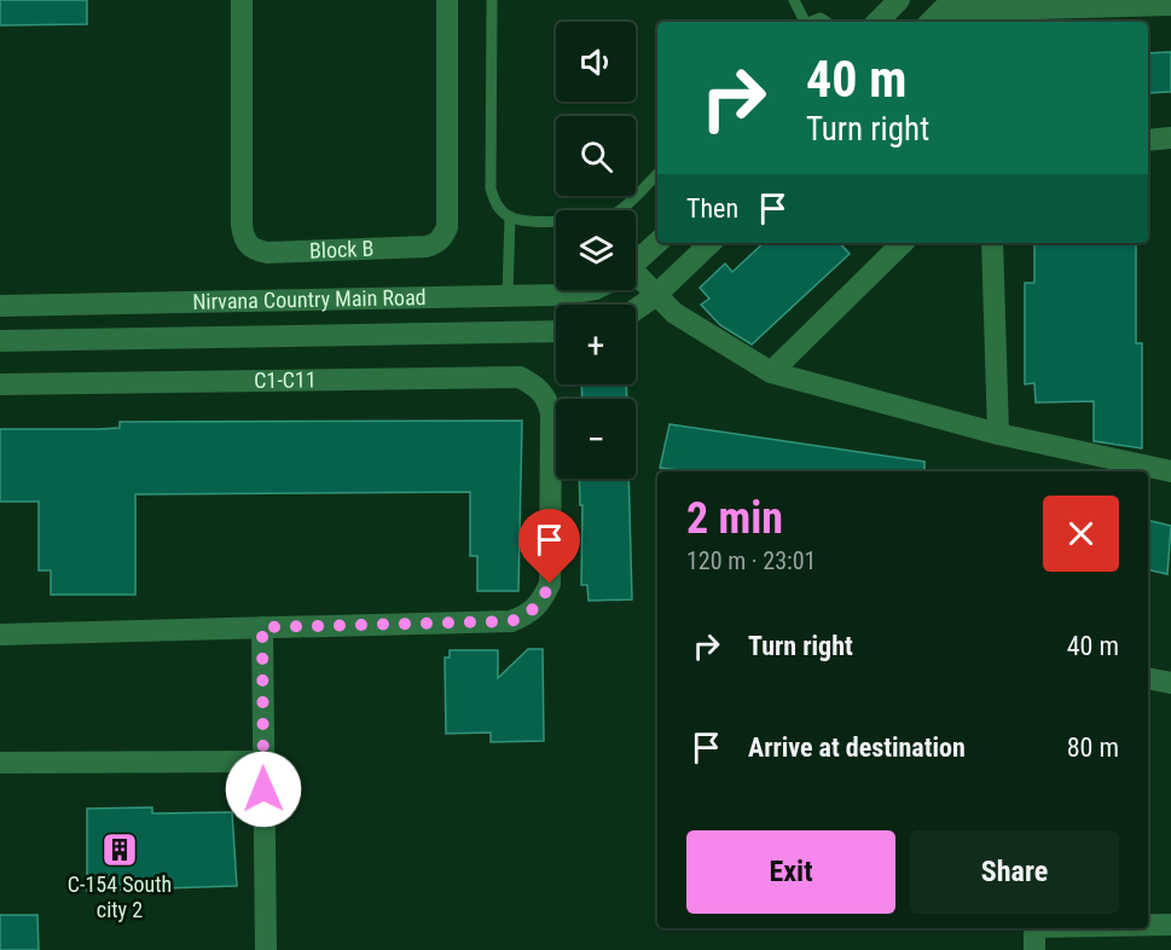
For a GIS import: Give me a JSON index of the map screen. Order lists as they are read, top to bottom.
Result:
{
  "streets": {
    "street": ["Block B", "Nirvana Country Main Road", "C1-C11"]
  },
  "places": {
    "building": ["C-154 South city 2"]
  },
  "page": {
    "map_buttons": ["+", "−"],
    "turn": ["40 m", "Turn right"],
    "then": "Then",
    "heading": ["2 min", "120 m · 23:01"],
    "list": [
      {
        "name": "Turn right",
        "value": "40 m"
      },
      {
        "name": "Arrive at destination",
        "value": "80 m"
      }
    ],
    "buttons": ["Exit", "Share"]
  }
}
